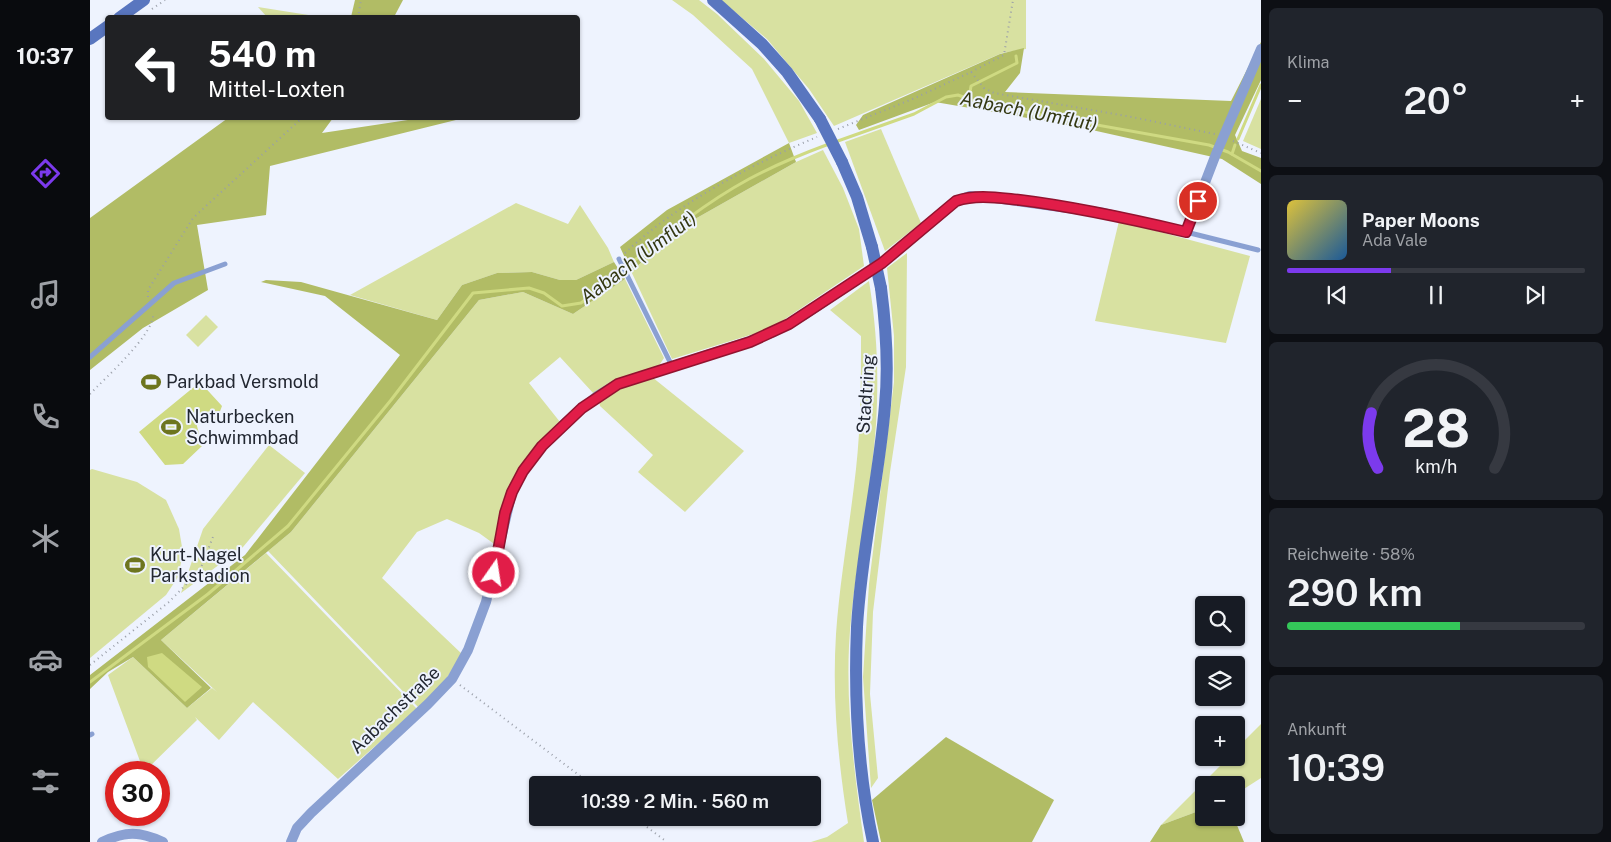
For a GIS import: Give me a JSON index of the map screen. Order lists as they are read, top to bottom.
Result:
{
  "streets": {
    "street": ["Stadtring", "Aabachstraße"]
  },
  "water": ["Aabach (Umflut)"],
  "places": {
    "sports": ["Parkbad Versmold", "Naturbecken Schwimmbad", "Kurt-Nagel Parkstadion"]
  },
  "page": {
    "tabs": "10:37",
    "tile": [
      "Klima",
      ["Reichweite · 58%", "290 km"],
      ["Ankunft", "10:39"]
    ],
    "turn": ["540 m", "Mittel-Loxten"],
    "heat": ["−", "20°", "+"],
    "song": ["Paper Moons", "Ada Vale"],
    "map_buttons": ["+", "−"],
    "limit": "30",
    "trip": "10:39 · 2 Min. · 560 m",
    "gauge": ["28", "km/h"]
  }
}
